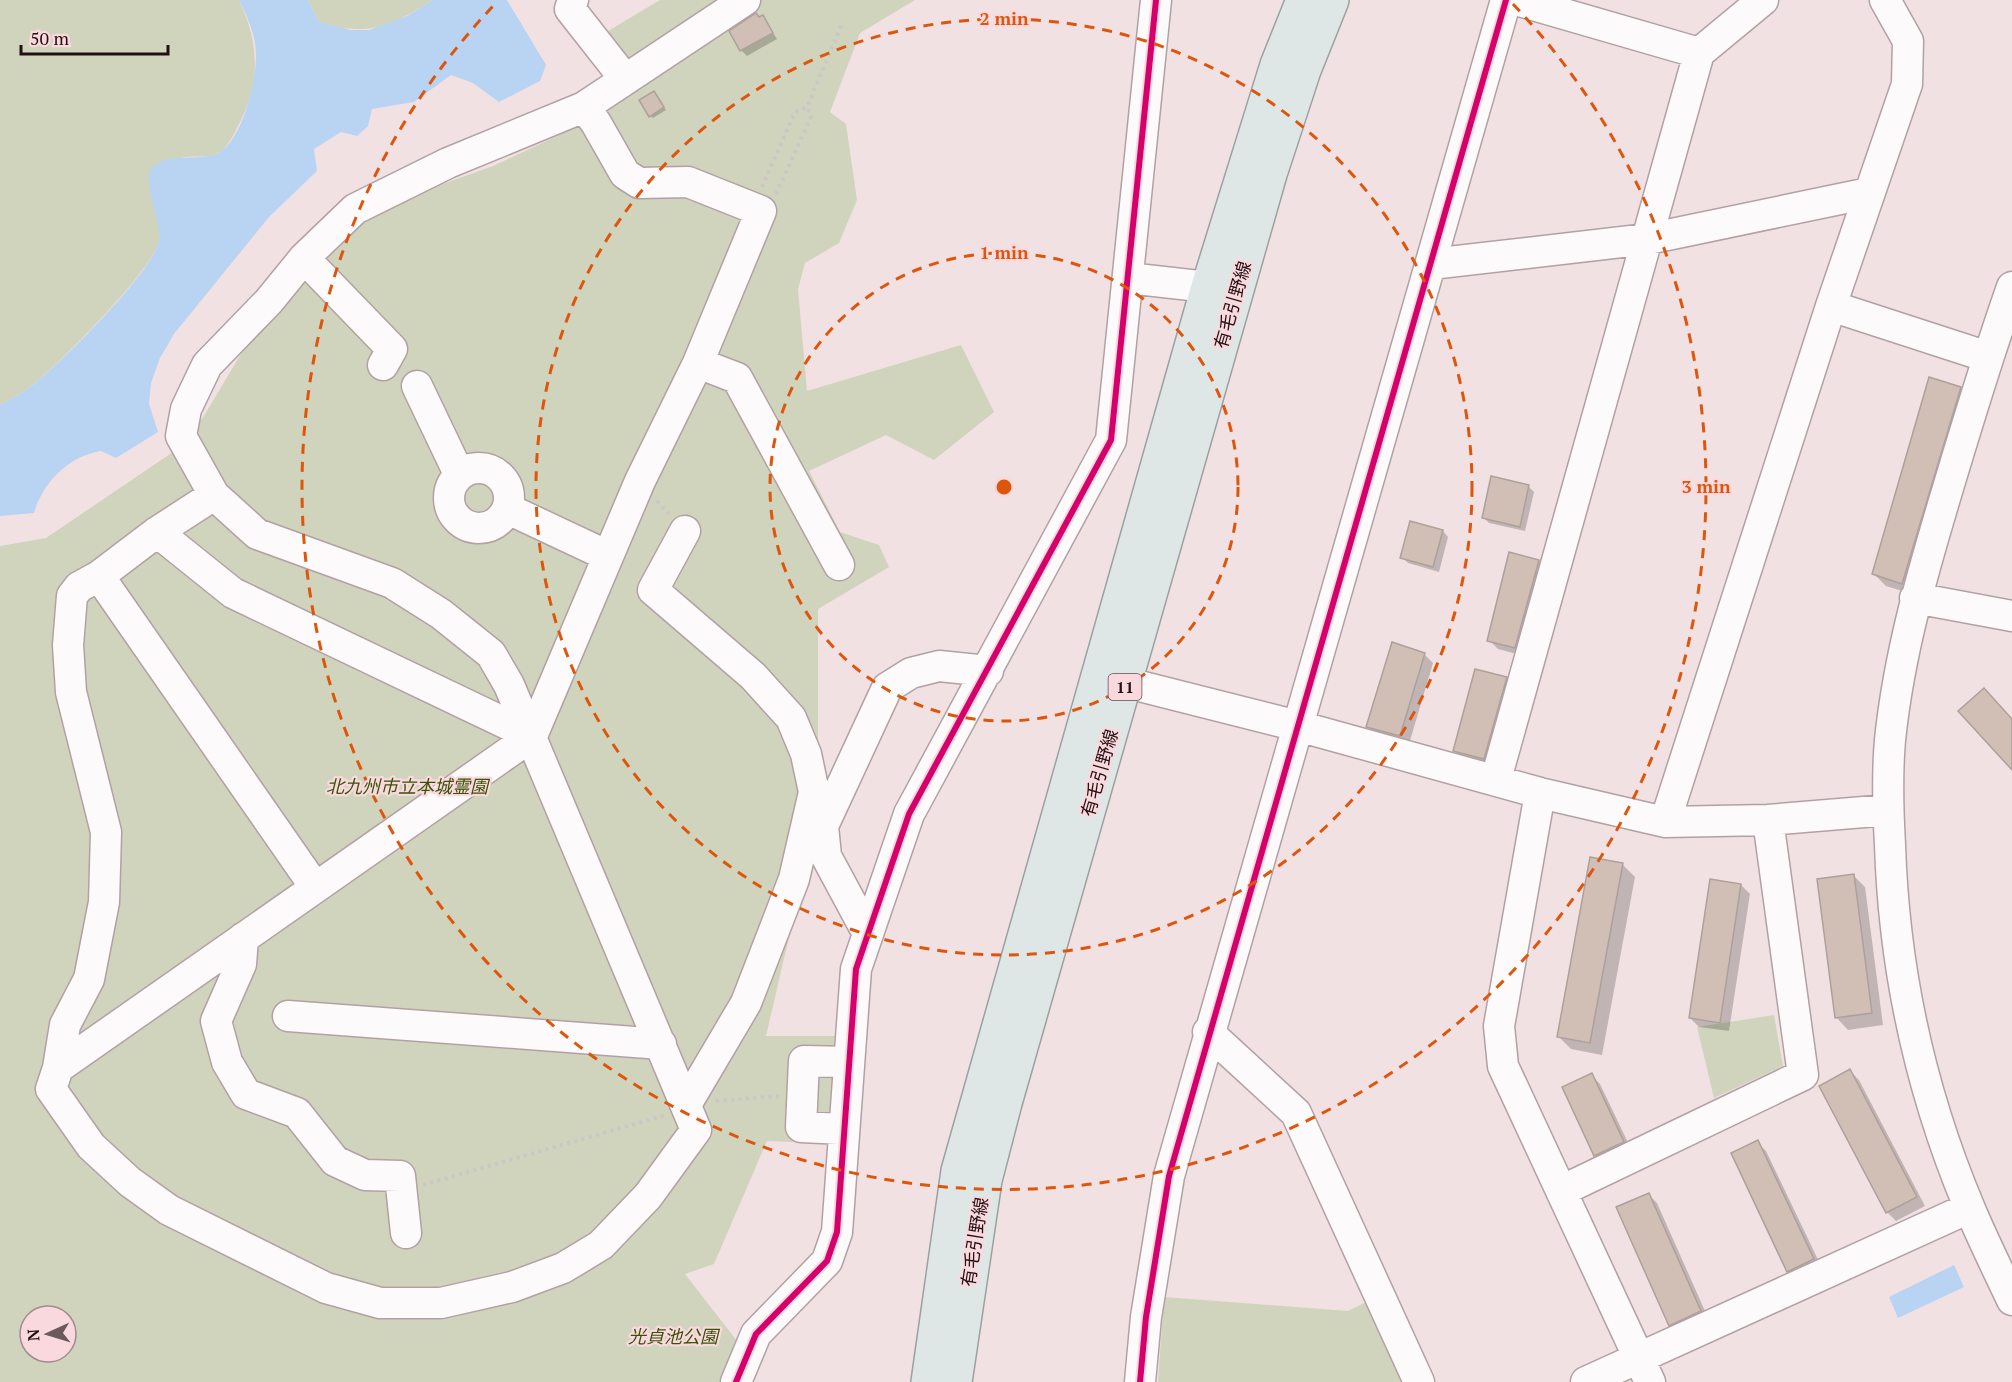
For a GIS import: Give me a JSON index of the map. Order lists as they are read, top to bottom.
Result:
{
  "streets": {
    "main road": ["有毛引野線", "11"]
  },
  "parks": ["北九州市立本城霊園", "光貞池公園"],
  "scale_bar": "50 m",
  "north": "left",
  "rings": ["2 min", "1 min", "3 min"]
}
